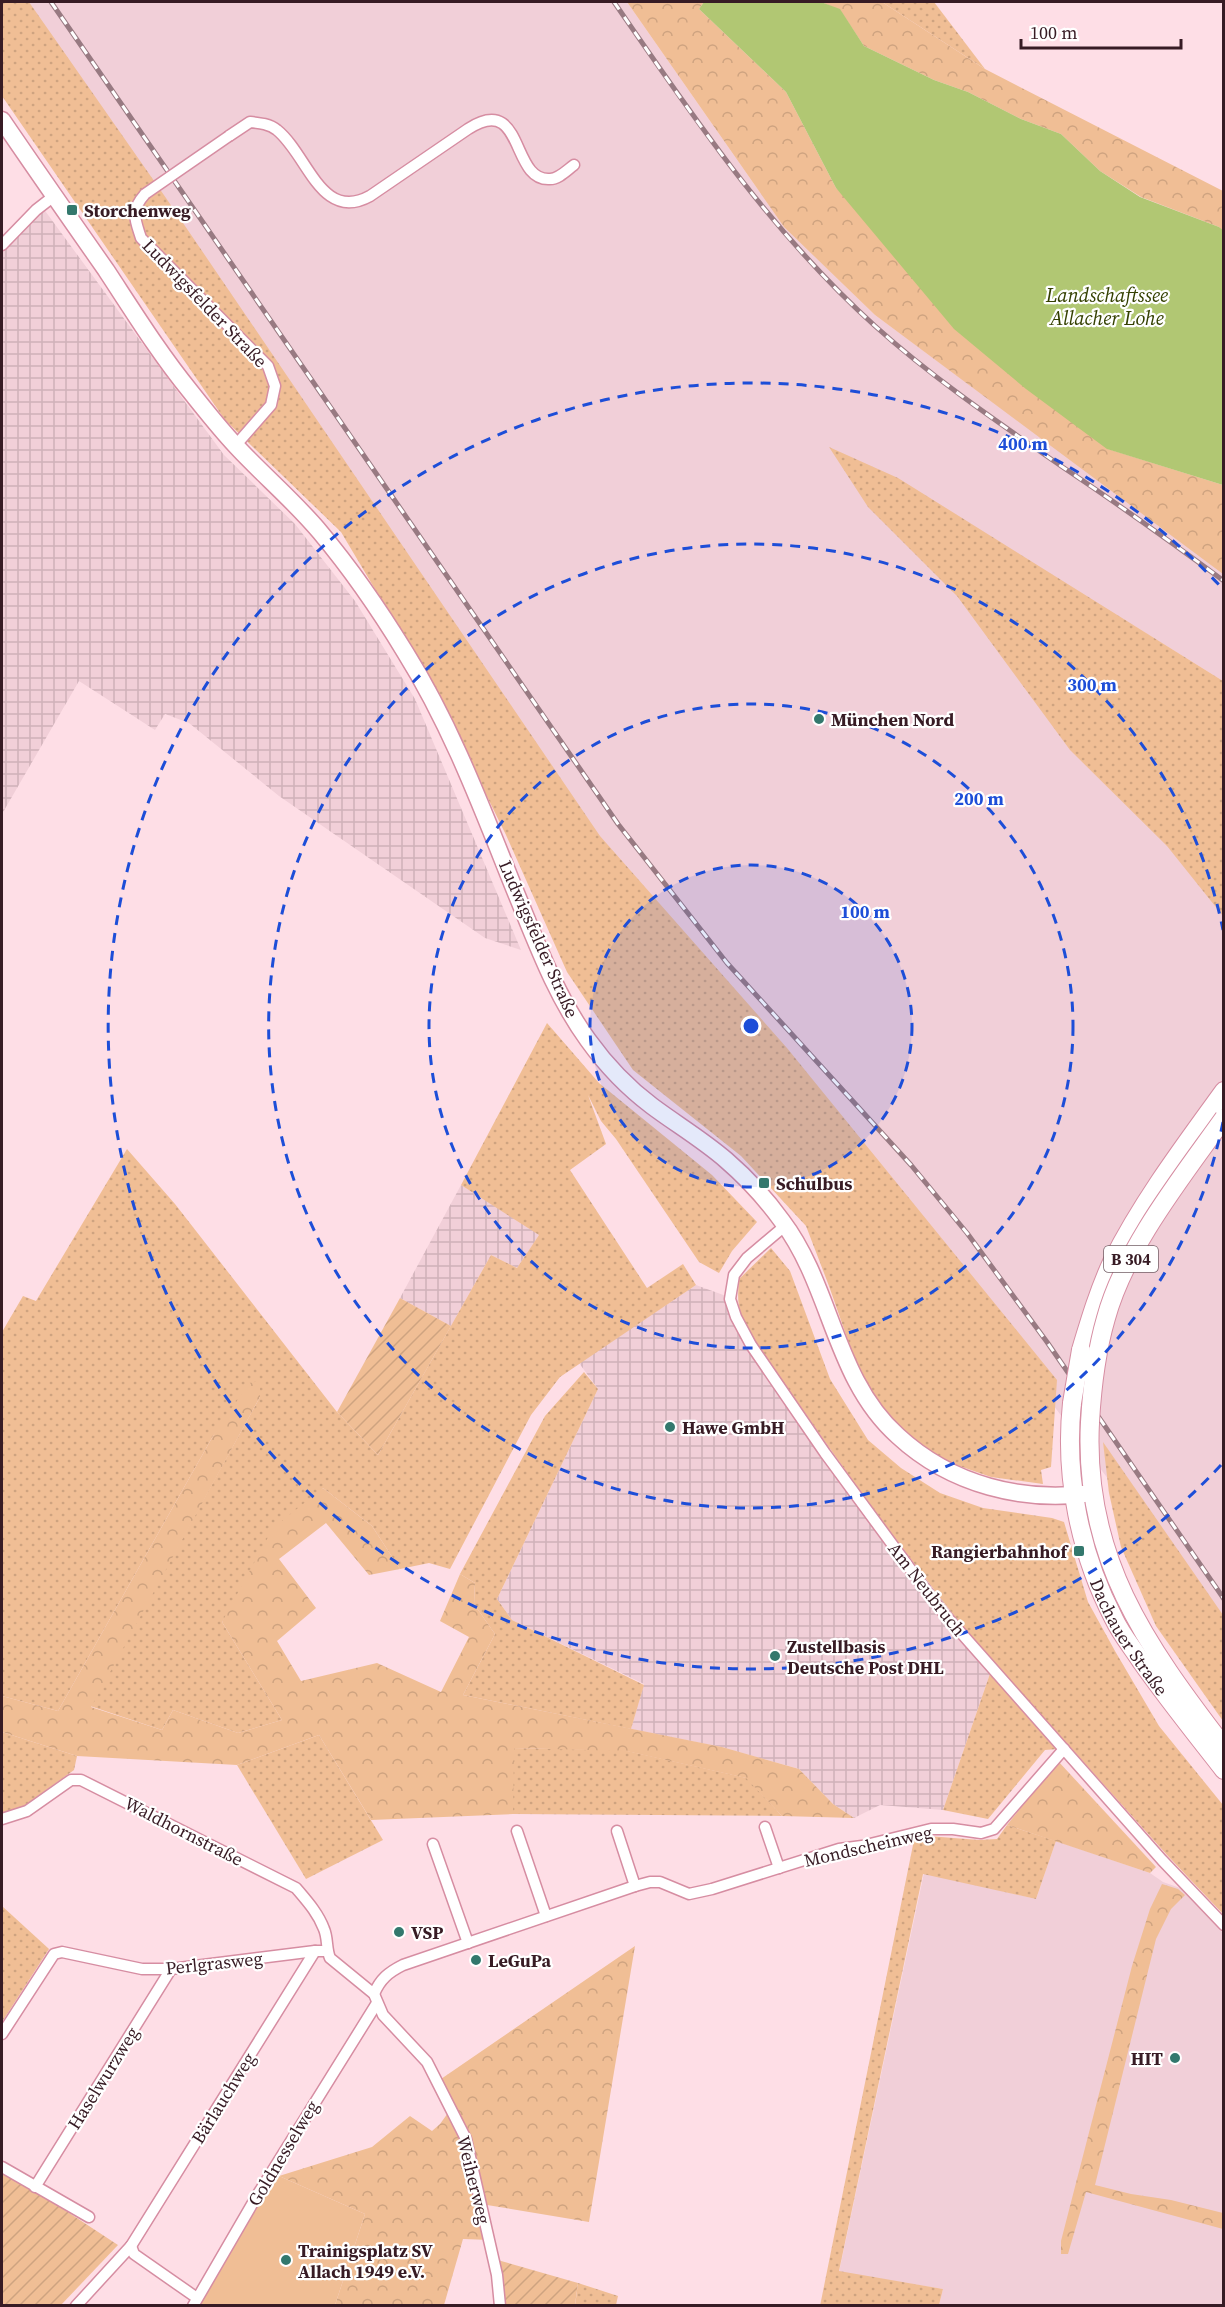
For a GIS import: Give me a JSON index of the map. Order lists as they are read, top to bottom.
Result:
{
  "streets": {
    "main road": ["B 304", "Dachauer Straße"],
    "street": [
      "Ludwigsfelder Straße",
      "Am Neubruch",
      "Waldhornstraße",
      "Mondscheinweg",
      "Perlgrasweg",
      "Haselwurzweg",
      "Bärlauchweg",
      "Goldnesselweg",
      "Weiherweg"
    ]
  },
  "crossings": [
    ["Ludwigsfelder Straße", "Am Neubruch"],
    ["Ludwigsfelder Straße", "Dachauer Straße"],
    ["Am Neubruch", "Mondscheinweg"],
    ["Waldhornstraße", "Perlgrasweg"],
    ["Waldhornstraße", "Weiherweg"],
    ["Mondscheinweg", "Goldnesselweg"],
    ["Mondscheinweg", "Weiherweg"],
    ["Perlgrasweg", "Haselwurzweg"],
    ["Perlgrasweg", "Bärlauchweg"],
    ["Perlgrasweg", "Weiherweg"],
    ["Goldnesselweg", "Weiherweg"]
  ],
  "water": ["Landschaftssee Allacher Lohe"],
  "places": {
    "transit": ["Storchenweg", "Schulbus", "Rangierbahnhof"],
    "other": [
      "München Nord",
      "Hawe GmbH",
      "Zustellbasis Deutsche Post DHL",
      "VSP",
      "LeGuPa",
      "HIT",
      "Trainigsplatz SV Allach 1949 e.V."
    ]
  },
  "scale_bar": "100 m",
  "rings": [
    "400 m",
    "300 m",
    "200 m",
    "100 m"
  ]
}
